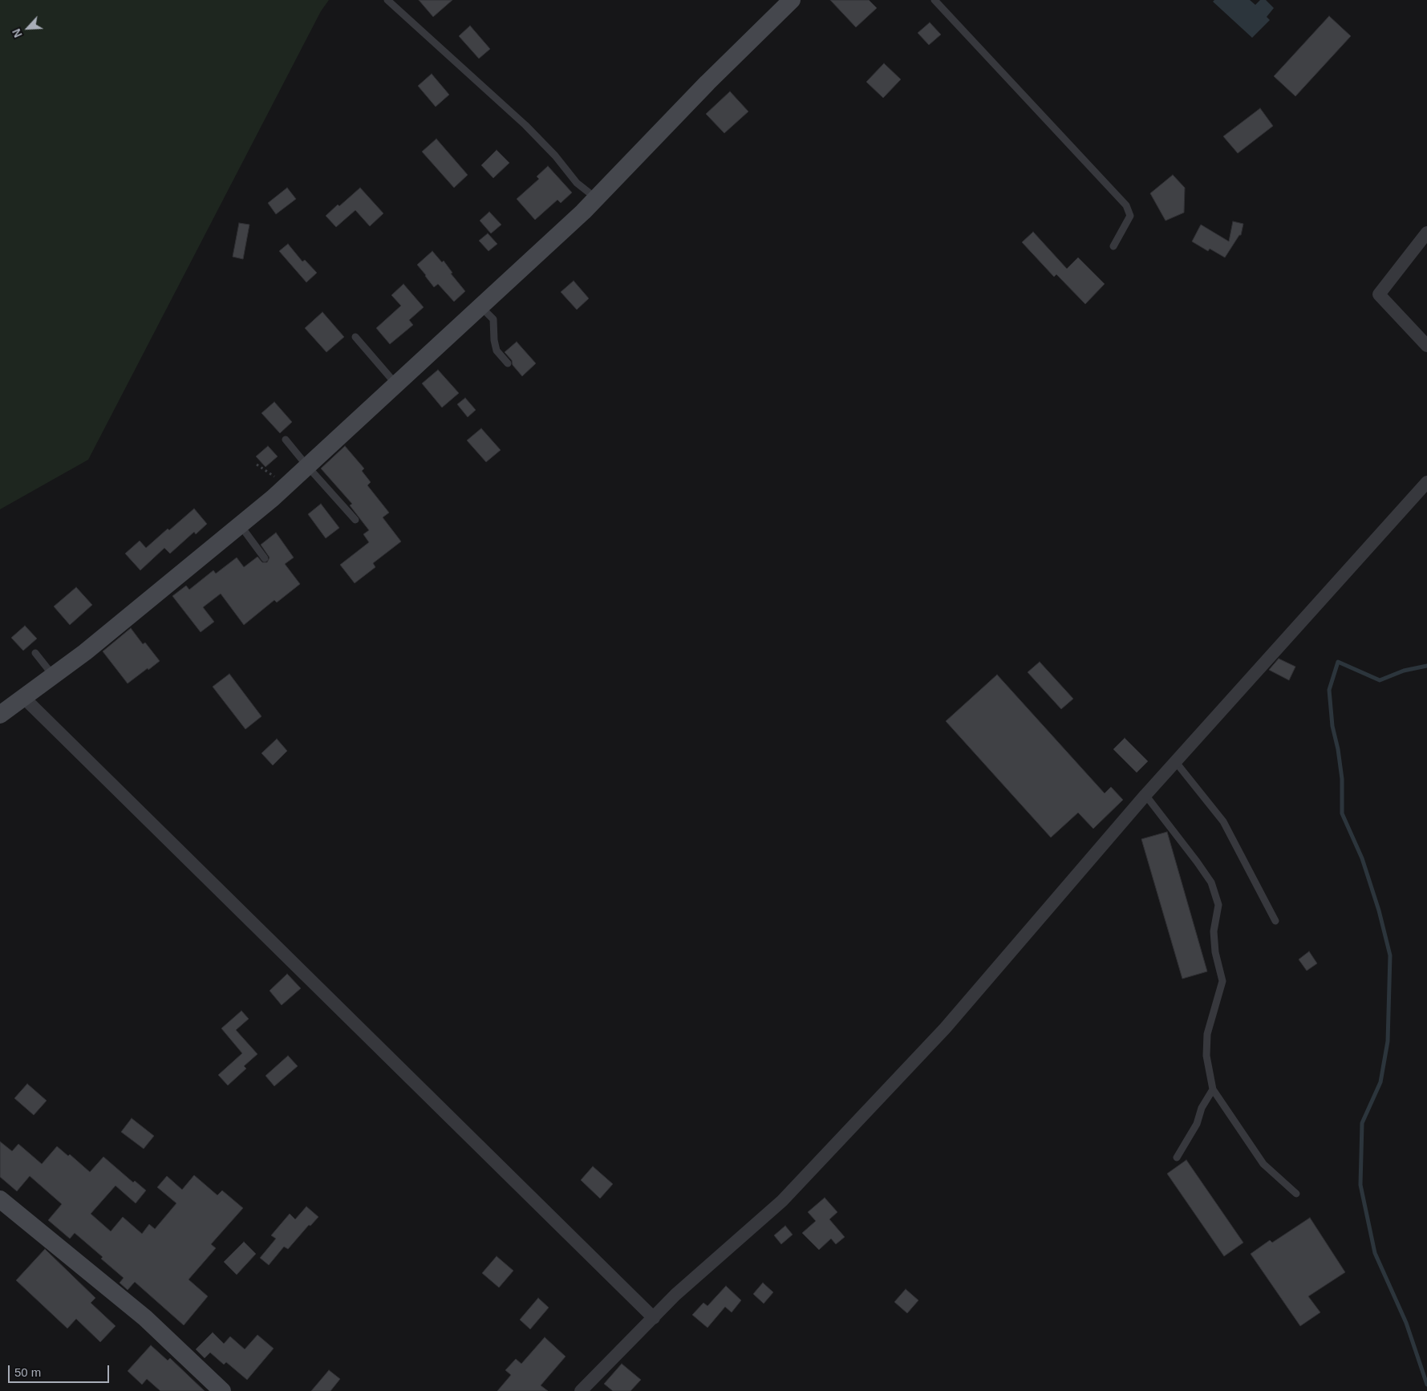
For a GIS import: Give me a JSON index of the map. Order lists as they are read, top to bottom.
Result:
{
  "scale_bar": "50 m",
  "north": "bottom left"
}
